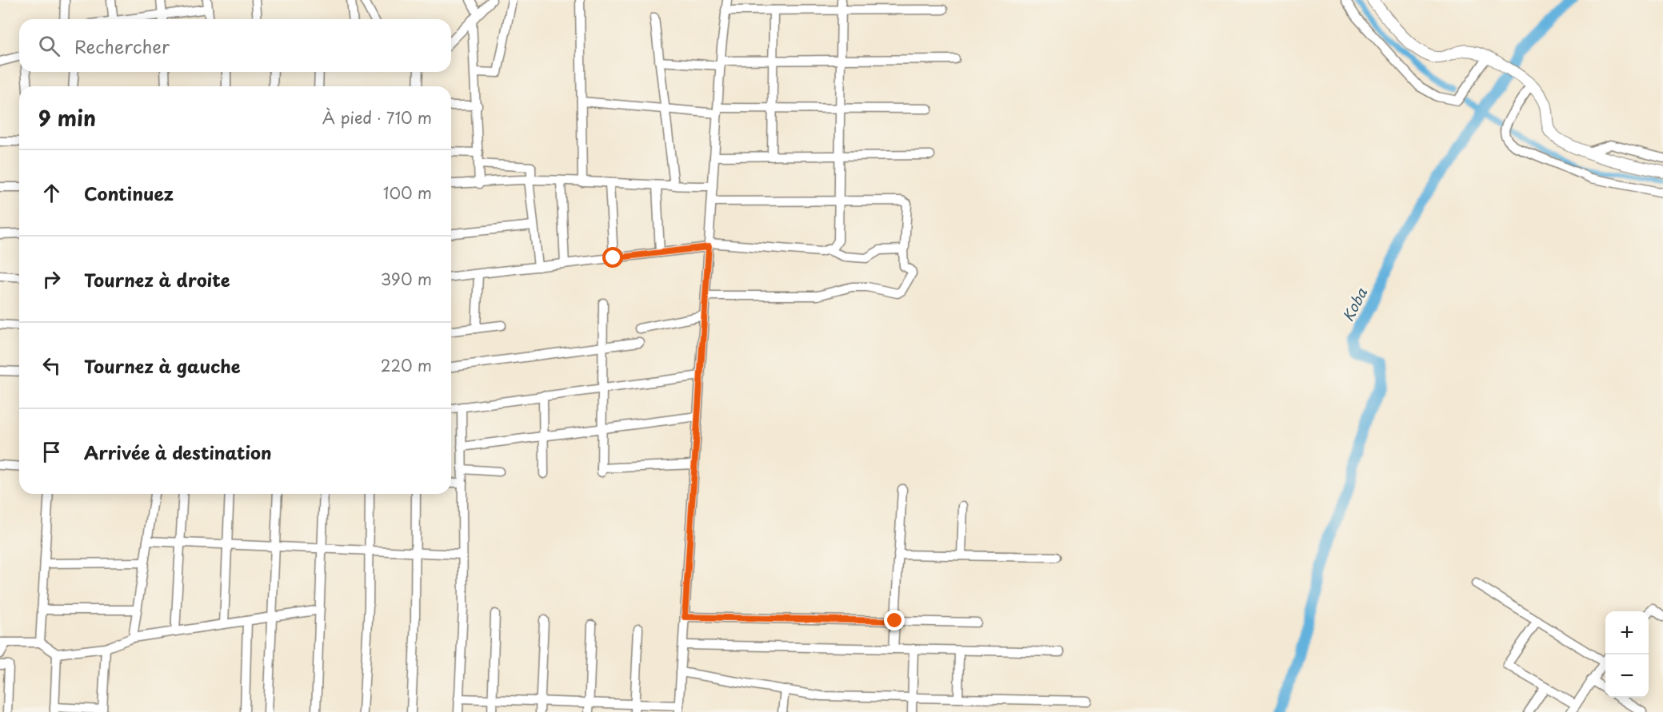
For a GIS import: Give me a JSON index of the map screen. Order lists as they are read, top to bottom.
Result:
{
  "water": ["Koba"],
  "page": {
    "search": "Rechercher",
    "heading": ["9 min", "À pied · 710 m"],
    "list": [
      ["Continuez", "100 m"],
      ["Tournez à droite", "390 m"],
      ["Tournez à gauche", "220 m"],
      "Arrivée à destination"
    ],
    "map_buttons": ["+", "−"]
  }
}
